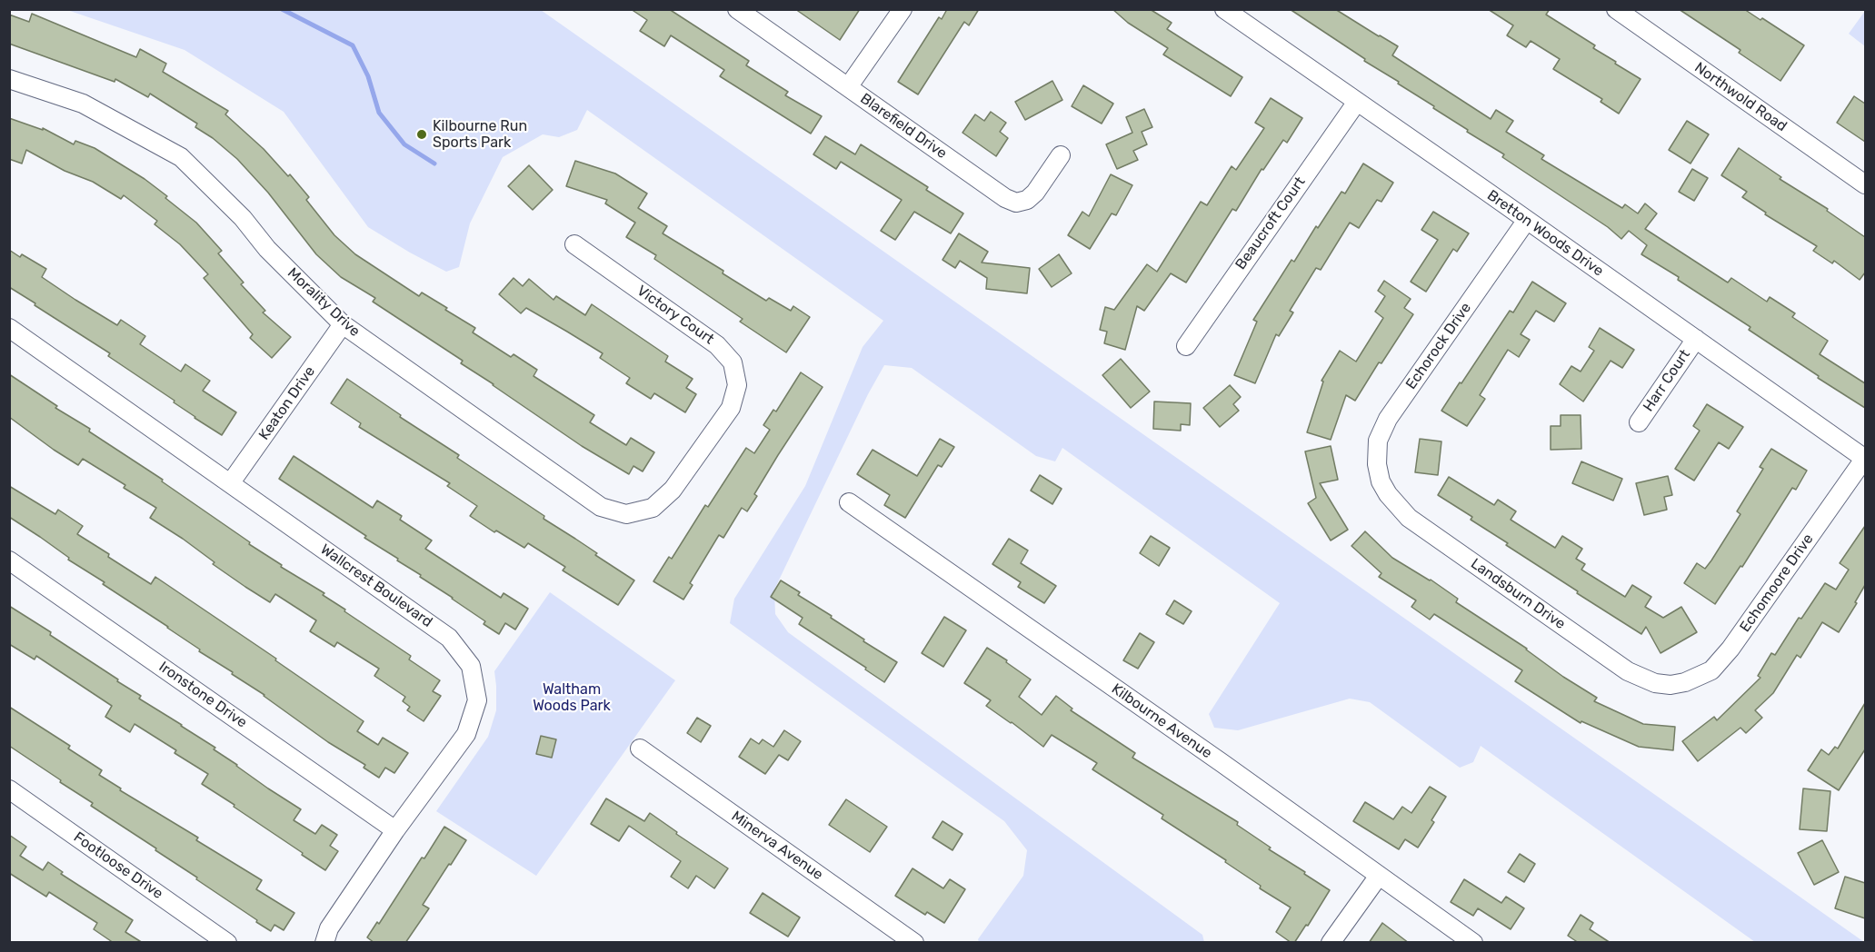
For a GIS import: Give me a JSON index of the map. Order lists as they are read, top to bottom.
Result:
{
  "streets": {
    "street": [
      "Northwold Road",
      "Blarefield Drive",
      "Beaucroft Court",
      "Bretton Woods Drive",
      "Morality Drive",
      "Victory Court",
      "Echorock Drive",
      "Harr Court",
      "Keaton Drive",
      "Echomoore Drive",
      "Wallcrest Boulevard",
      "Landsburn Drive",
      "Ironstone Drive",
      "Kilbourne Avenue",
      "Minerva Avenue",
      "Footloose Drive"
    ]
  },
  "crossings": [
    ["Beaucroft Court", "Bretton Woods Drive"],
    ["Bretton Woods Drive", "Echorock Drive"],
    ["Bretton Woods Drive", "Harr Court"],
    ["Bretton Woods Drive", "Echomoore Drive"],
    ["Morality Drive", "Victory Court"],
    ["Morality Drive", "Keaton Drive"],
    ["Echorock Drive", "Landsburn Drive"],
    ["Keaton Drive", "Wallcrest Boulevard"],
    ["Echomoore Drive", "Landsburn Drive"],
    ["Wallcrest Boulevard", "Ironstone Drive"]
  ],
  "parks": ["Waltham Woods Park"],
  "places": ["Kilbourne Run Sports Park"]
}
